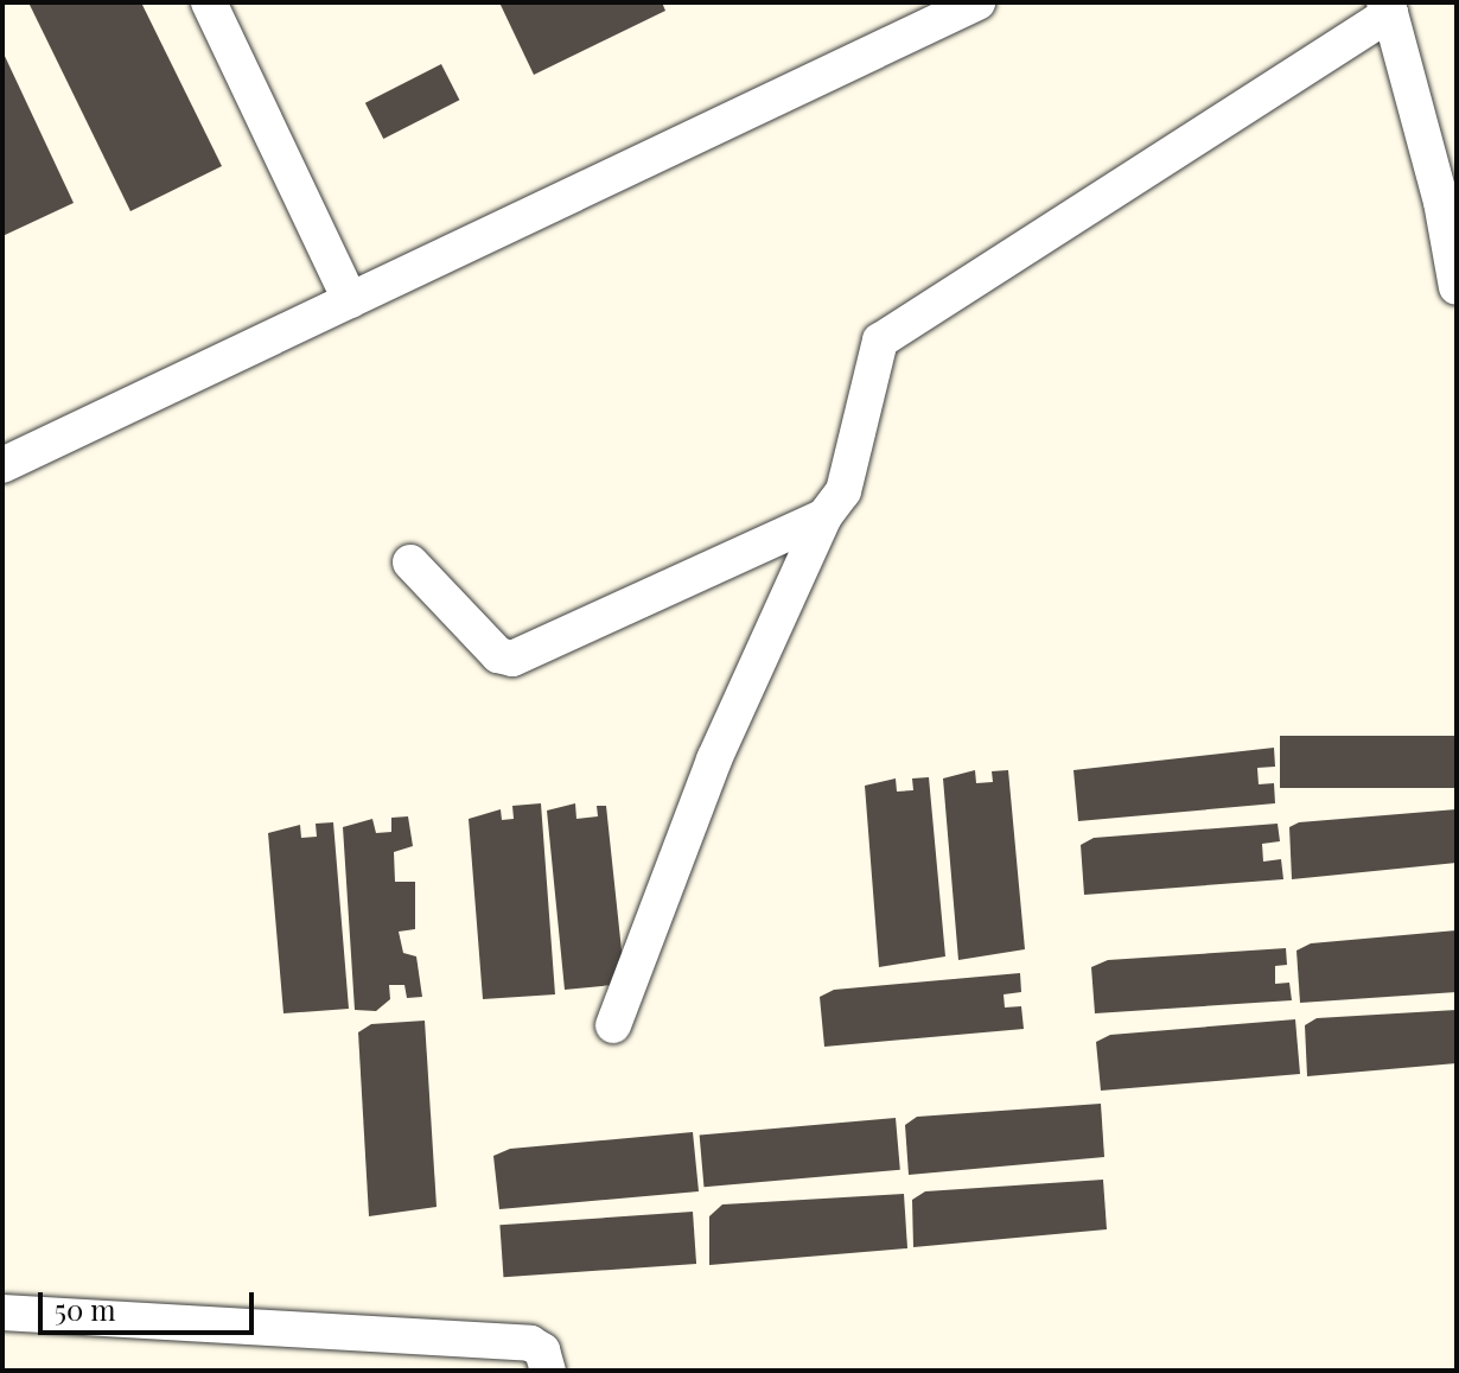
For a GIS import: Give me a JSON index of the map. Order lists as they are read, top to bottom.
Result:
{
  "scale_bar": "50 m"
}
